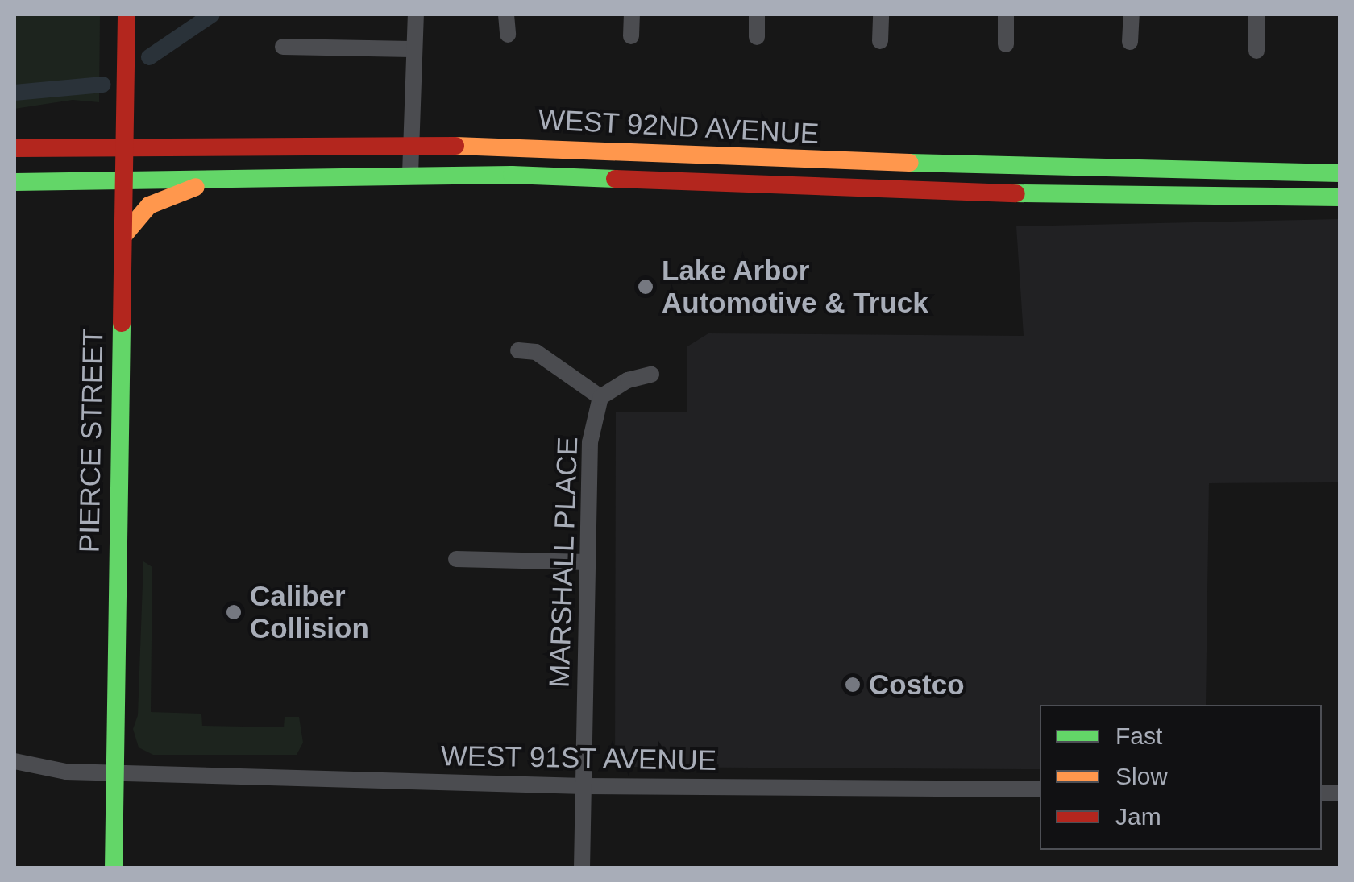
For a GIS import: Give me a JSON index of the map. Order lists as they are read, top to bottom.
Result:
{
  "streets": {
    "main road": ["WEST 92ND AVENUE", "PIERCE STREET"],
    "street": ["MARSHALL PLACE", "WEST 91ST AVENUE"]
  },
  "crossings": [
    ["WEST 92ND AVENUE", "PIERCE STREET"],
    ["PIERCE STREET", "WEST 91ST AVENUE"],
    ["MARSHALL PLACE", "WEST 91ST AVENUE"]
  ],
  "places": ["Lake Arbor Automotive & Truck", "Caliber Collision", "Costco"],
  "legend": ["Fast", "Slow", "Jam"]
}
